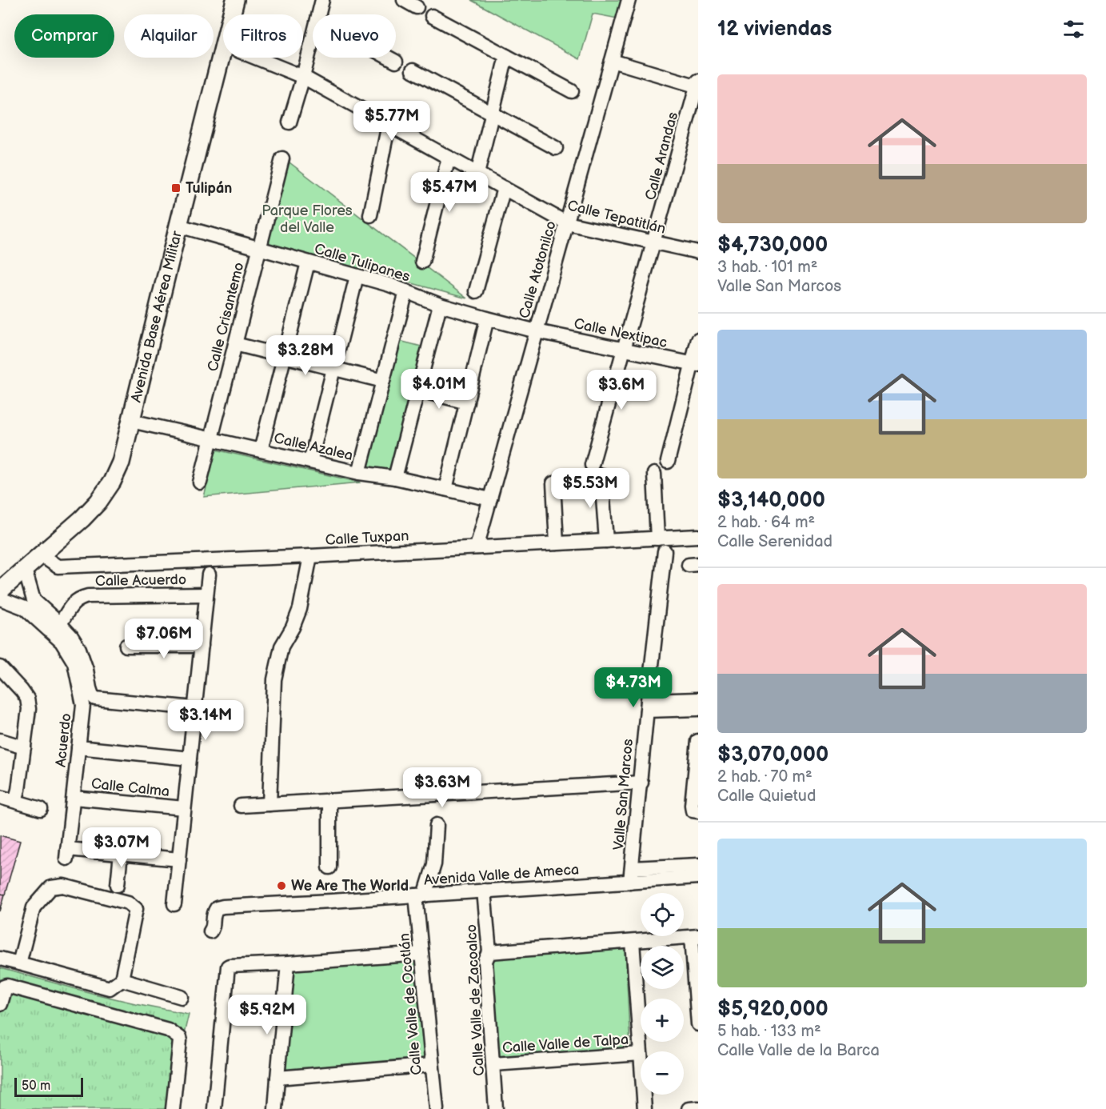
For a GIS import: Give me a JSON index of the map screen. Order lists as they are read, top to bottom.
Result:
{
  "streets": {
    "main road": ["Avenida Base Aérea Militar"],
    "street": [
      "Calle Arandas",
      "Calle Tepatitlán",
      "Calle Tulipanes",
      "Calle Atotonilco",
      "Calle Crisantemo",
      "Calle Nextipac",
      "Calle Azalea",
      "Calle Tuxpan",
      "Calle Acuerdo",
      "Acuerdo",
      "Calle Calma",
      "Valle San Marcos",
      "Avenida Valle de Ameca",
      "Calle Valle de Zacoalco",
      "Calle Valle de Ocotlán",
      "Calle Valle de Talpa"
    ]
  },
  "crossings": [
    ["Calle Arandas", "Calle Tepatitlán"],
    ["Calle Arandas", "Calle Nextipac"],
    ["Calle Tepatitlán", "Calle Atotonilco"],
    ["Calle Tulipanes", "Calle Atotonilco"],
    ["Calle Tulipanes", "Calle Crisantemo"],
    ["Calle Tulipanes", "Avenida Base Aérea Militar"],
    ["Calle Tulipanes", "Calle Nextipac"],
    ["Calle Atotonilco", "Calle Nextipac"],
    ["Calle Atotonilco", "Calle Azalea"],
    ["Calle Atotonilco", "Calle Tuxpan"],
    ["Calle Crisantemo", "Calle Azalea"],
    ["Avenida Base Aérea Militar", "Calle Azalea"],
    ["Avenida Base Aérea Militar", "Calle Tuxpan"],
    ["Calle Acuerdo", "Acuerdo"],
    ["Acuerdo", "Calle Calma"],
    ["Valle San Marcos", "Avenida Valle de Ameca"],
    ["Avenida Valle de Ameca", "Calle Valle de Zacoalco"],
    ["Avenida Valle de Ameca", "Calle Valle de Ocotlán"],
    ["Calle Valle de Zacoalco", "Calle Valle de Talpa"]
  ],
  "parks": ["Parque Flores del Valle"],
  "places": {
    "transit": ["Tulipán"],
    "other": ["We Are The World"]
  },
  "scale_bar": "50 m",
  "page": {
    "heading": "12 viviendas",
    "chip": [
      "Comprar",
      "Alquilar",
      "Filtros",
      "Nuevo"
    ],
    "list": [
      {
        "name": "$4,730,000",
        "note": "3 hab. · 101 m² · Valle San Marcos"
      },
      {
        "name": "$3,140,000",
        "note": "2 hab. · 64 m² · Calle Serenidad"
      },
      {
        "name": "$3,070,000",
        "note": "2 hab. · 70 m² · Calle Quietud"
      },
      {
        "name": "$5,920,000",
        "note": "5 hab. · 133 m² · Calle Valle de la Barca"
      }
    ],
    "price": [
      "$5.77M",
      "$5.47M",
      "$3.28M",
      "$4.01M",
      "$3.6M",
      "$5.53M",
      "$7.06M",
      "$4.73M",
      "$3.14M",
      "$3.63M",
      "$3.07M",
      "$5.92M"
    ],
    "map_buttons": ["+", "−"],
    "scale": "50 m"
  }
}
